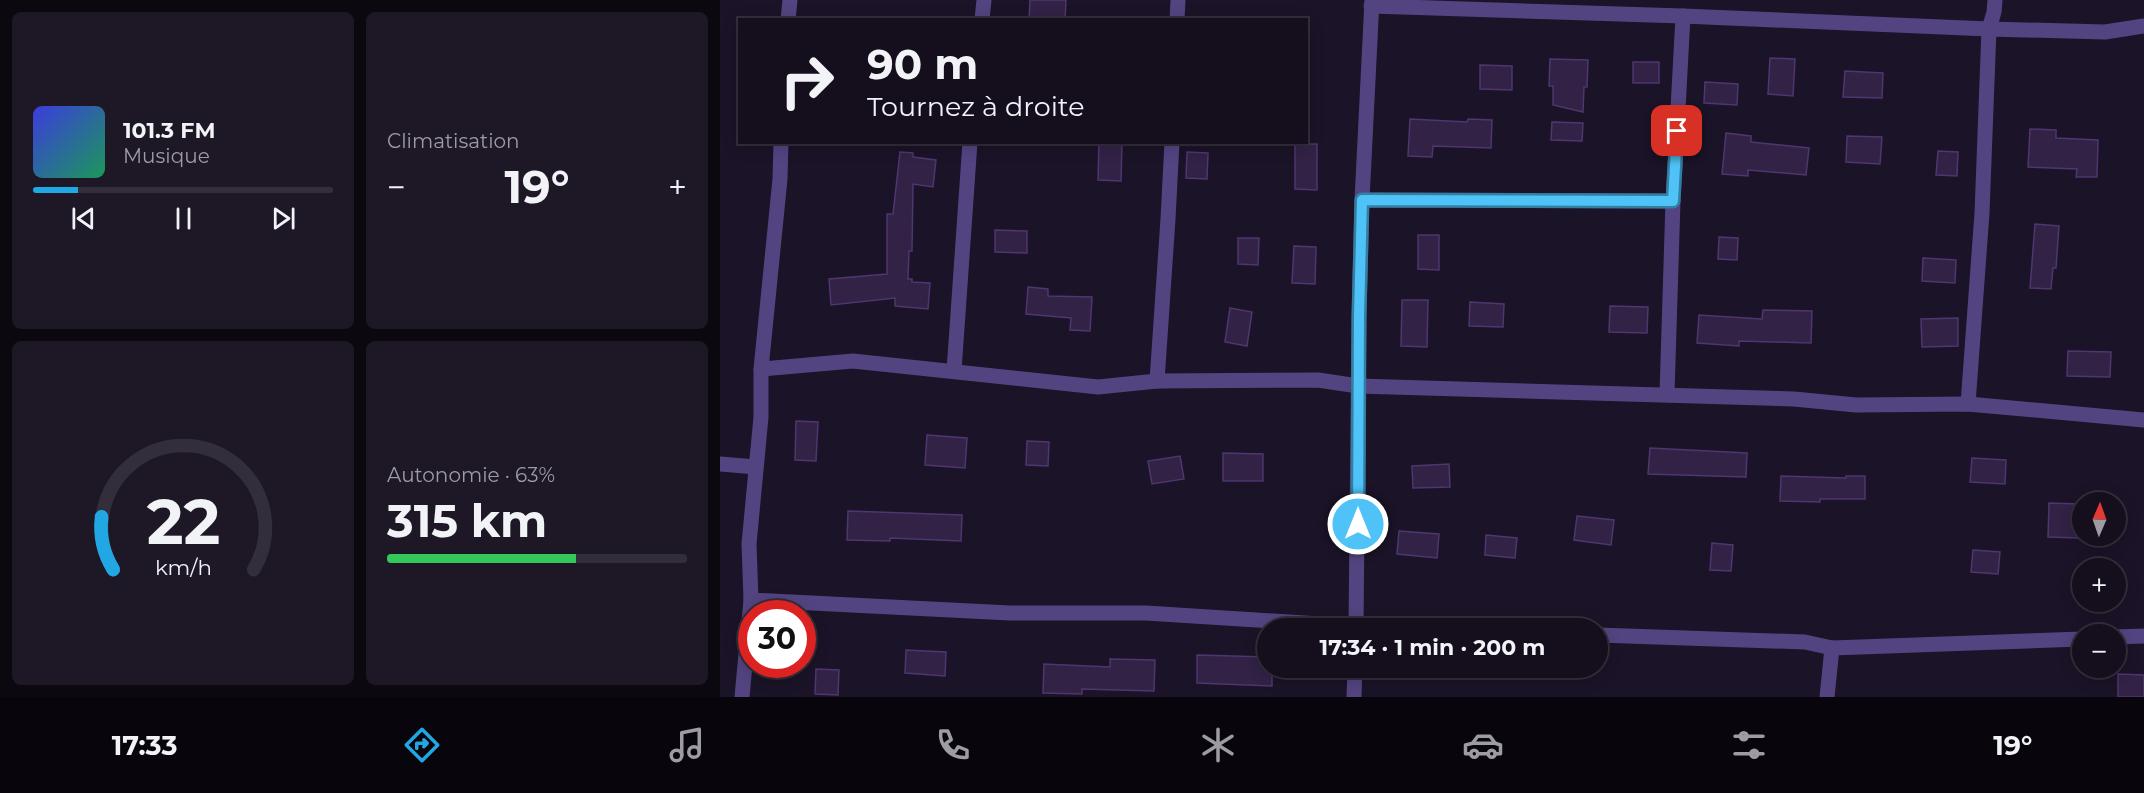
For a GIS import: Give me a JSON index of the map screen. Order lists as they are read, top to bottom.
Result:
{
  "north": "top",
  "page": {
    "tile": [
      "Climatisation",
      ["Autonomie · 63%", "315 km"]
    ],
    "turn": ["90 m", "Tournez à droite"],
    "song": ["101.3 FM", "Musique"],
    "heat": ["−", "19°", "+"],
    "map_buttons": ["+", "−"],
    "limit": "30",
    "trip": "17:34 · 1 min · 200 m",
    "tabs": ["17:33", "19°"],
    "gauge": ["22", "km/h"]
  }
}
